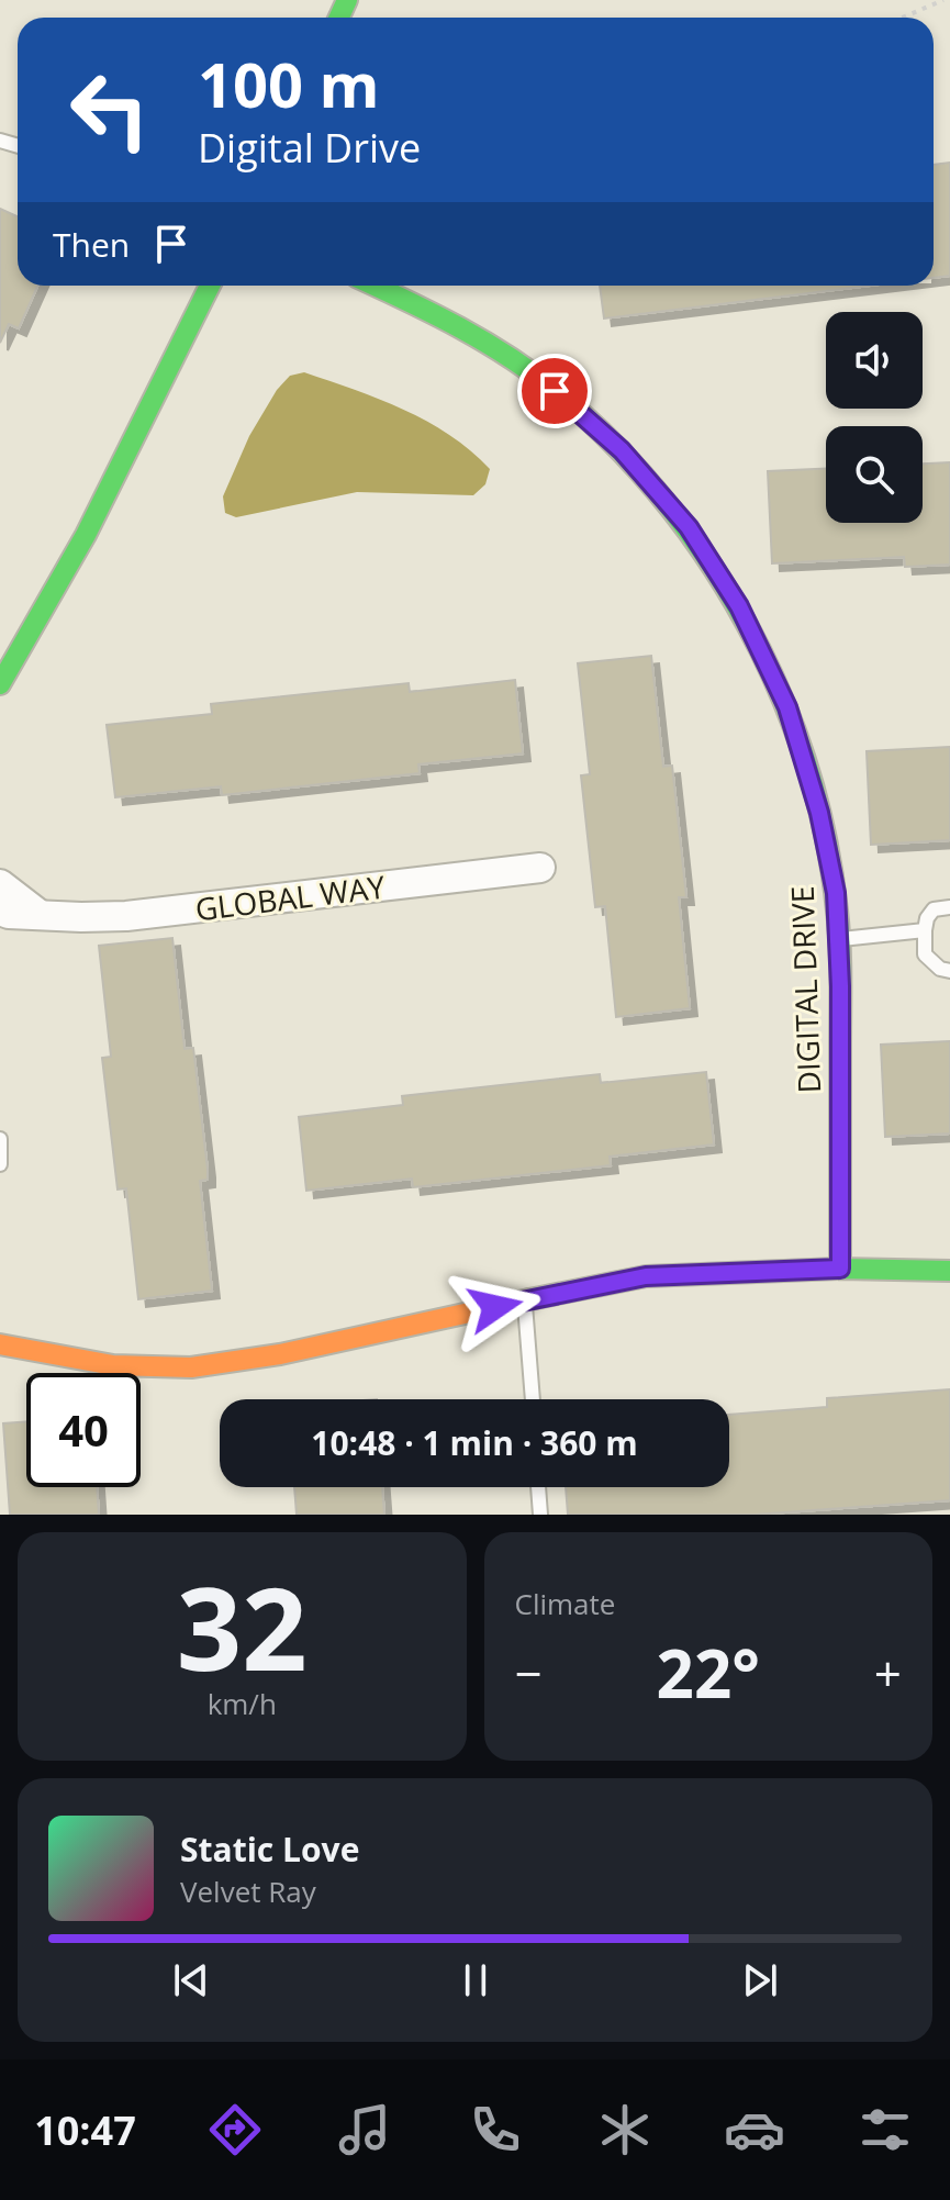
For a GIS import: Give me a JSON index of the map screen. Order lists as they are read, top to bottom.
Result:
{
  "streets": {
    "street": ["GLOBAL WAY", "DIGITAL DRIVE"]
  },
  "page": {
    "turn": ["100 m", "Digital Drive"],
    "then": "Then",
    "limit": "40",
    "trip": "10:48 · 1 min · 360 m",
    "tile": [
      ["32", "km/h"],
      "Climate"
    ],
    "heat": ["−", "22°", "+"],
    "song": ["Static Love", "Velvet Ray"],
    "tabs": "10:47"
  }
}
